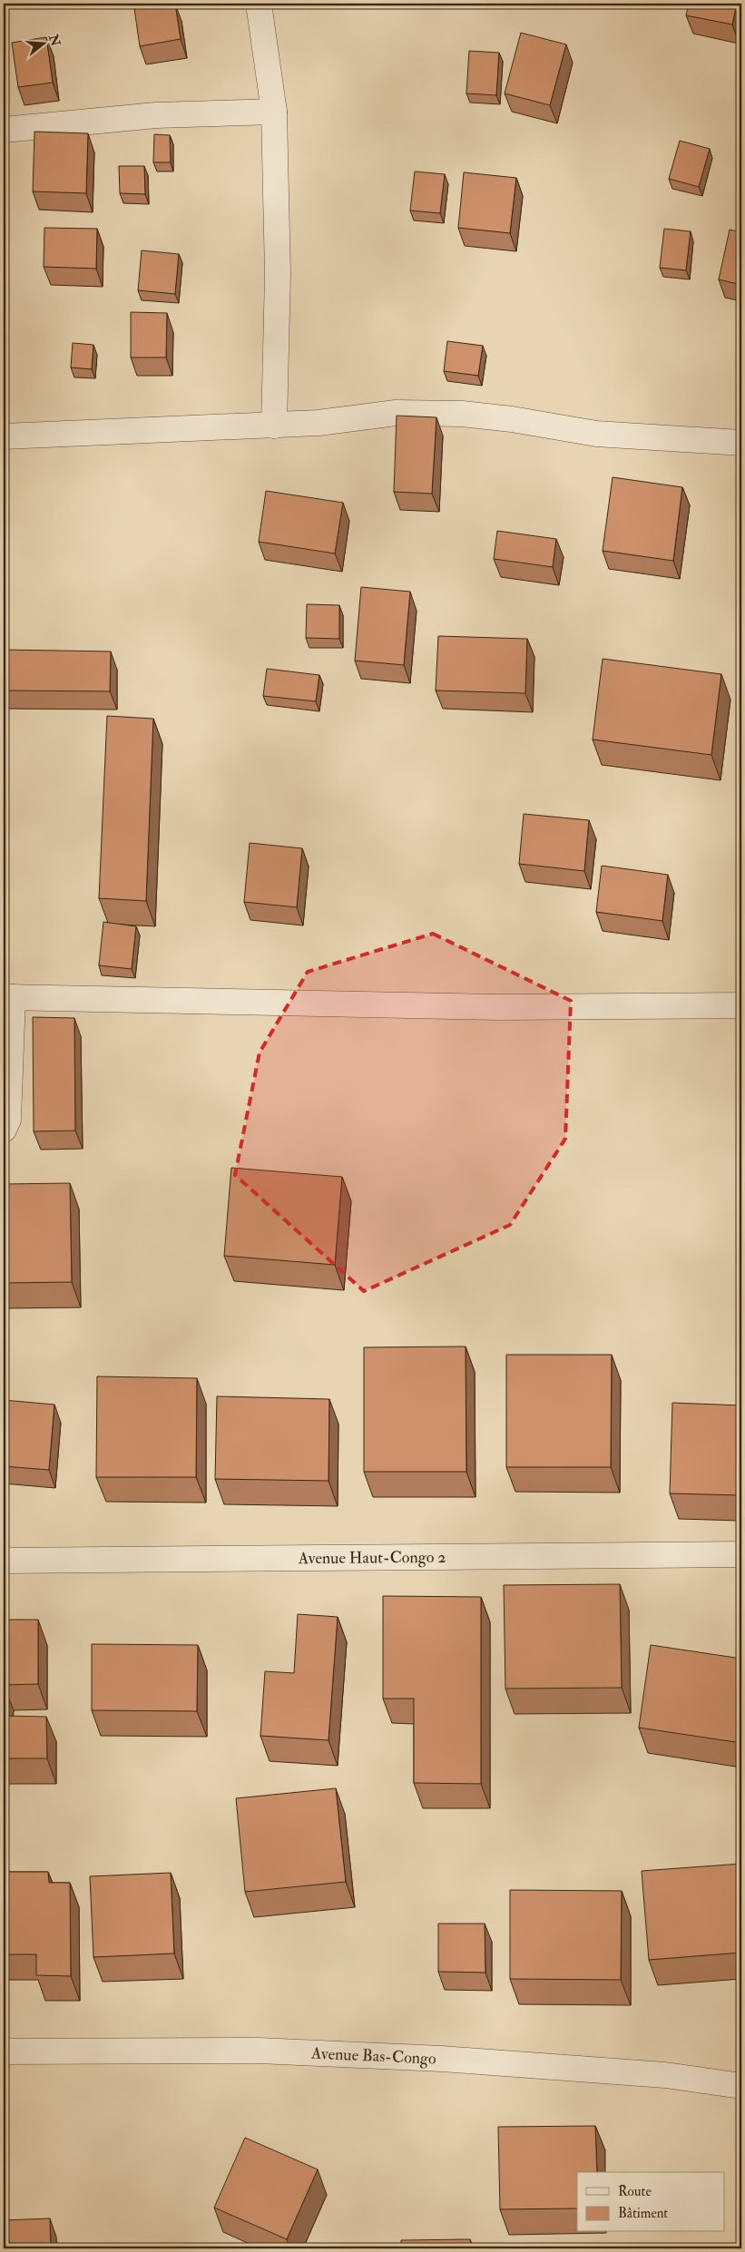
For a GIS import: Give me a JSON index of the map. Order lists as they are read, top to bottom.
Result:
{
  "streets": {
    "street": ["Avenue Haut-Congo 2", "Avenue Bas-Congo"]
  },
  "legend": ["Route", "Bâtiment"],
  "north": "right"
}
